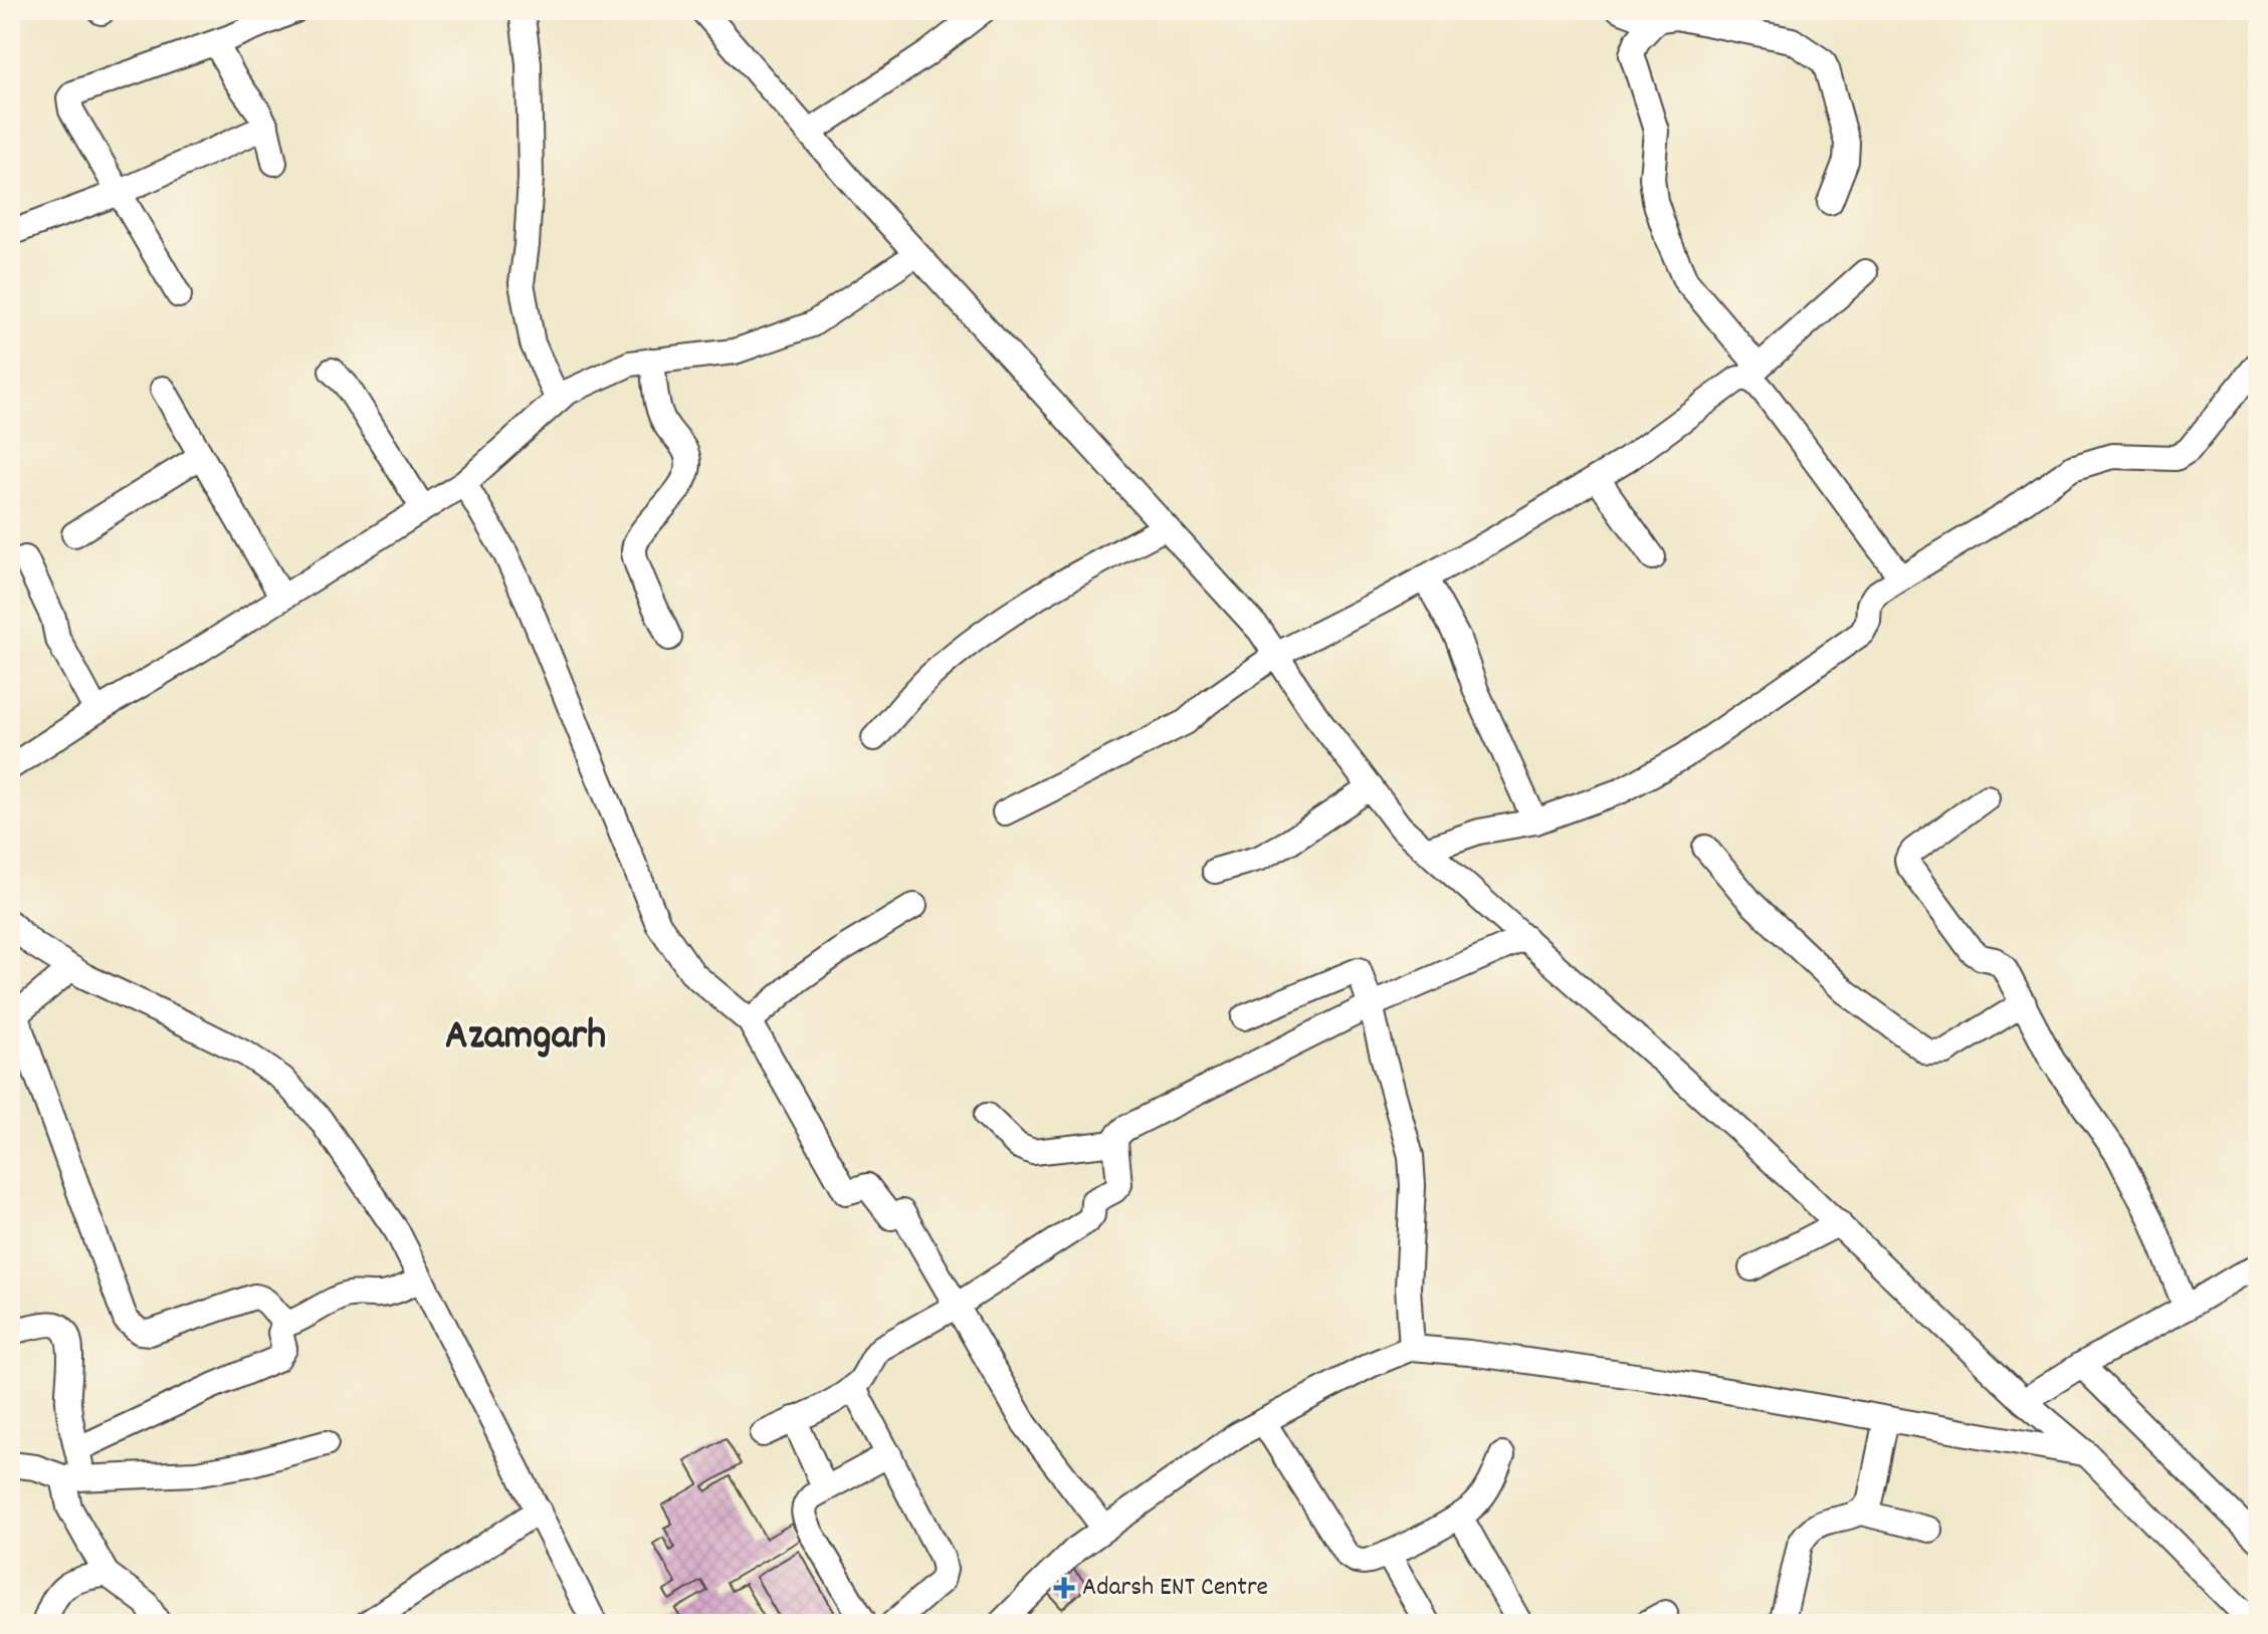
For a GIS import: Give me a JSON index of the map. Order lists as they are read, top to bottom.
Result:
{
  "districts": ["Azamgarh"],
  "places": {
    "health": ["Adarsh ENT Centre"]
  }
}
